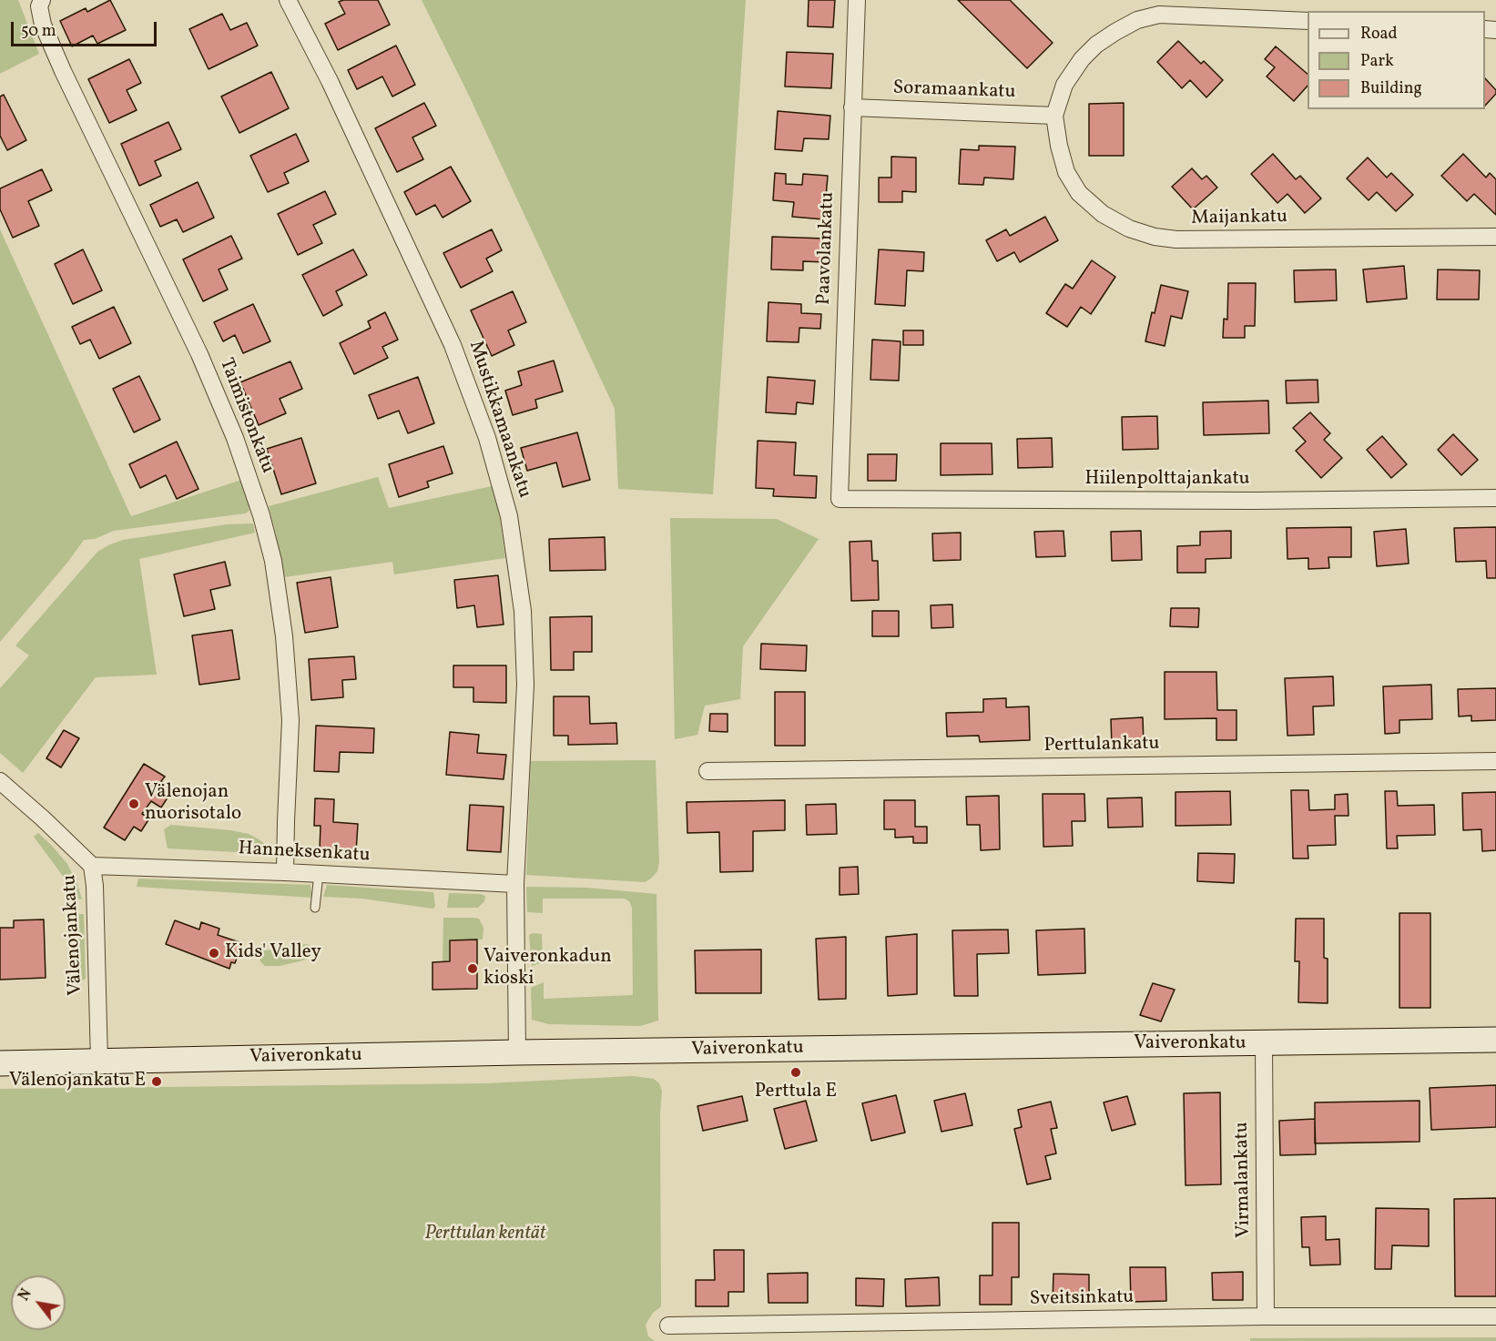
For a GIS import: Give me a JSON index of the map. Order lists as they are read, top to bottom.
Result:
{
  "streets": {
    "main road": ["Vaiveronkatu"],
    "street": [
      "Soramaankatu",
      "Maijankatu",
      "Paavolankatu",
      "Taimistonkatu",
      "Mustikkamaankatu",
      "Hiilenpolttajankatu",
      "Perttulankatu",
      "Hanneksenkatu",
      "Välenojankatu",
      "Virmalankatu",
      "Sveitsinkatu"
    ]
  },
  "crossings": [
    ["Soramaankatu", "Maijankatu"],
    ["Soramaankatu", "Paavolankatu"],
    ["Paavolankatu", "Hiilenpolttajankatu"],
    ["Taimistonkatu", "Hanneksenkatu"],
    ["Mustikkamaankatu", "Hanneksenkatu"],
    ["Mustikkamaankatu", "Vaiveronkatu"],
    ["Hanneksenkatu", "Välenojankatu"],
    ["Välenojankatu", "Vaiveronkatu"],
    ["Vaiveronkatu", "Virmalankatu"],
    ["Virmalankatu", "Sveitsinkatu"]
  ],
  "parks": ["Perttulan kentät"],
  "places": [
    "Välenojan nuorisotalo",
    "Kids' Valley",
    "Vaiveronkadun kioski",
    "Perttula E",
    "Välenojankatu E"
  ],
  "legend": ["Road", "Park", "Building"],
  "scale_bar": "50 m",
  "north": "top left"
}
